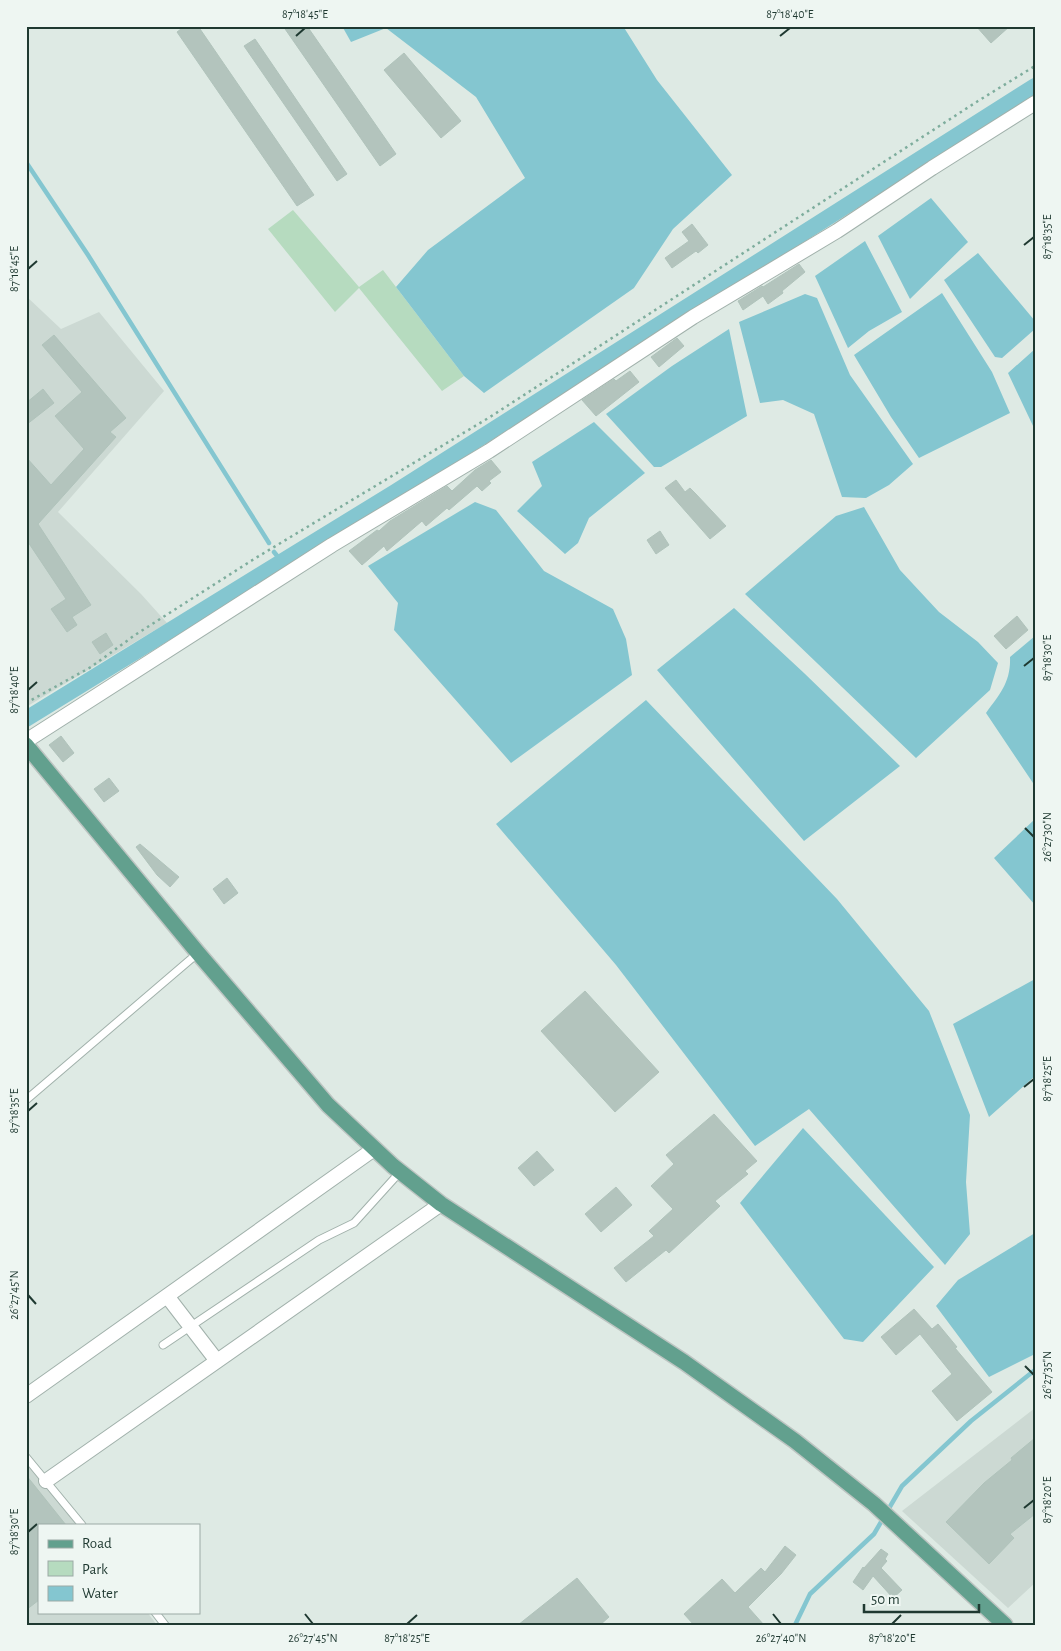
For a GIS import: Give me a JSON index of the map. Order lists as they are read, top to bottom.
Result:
{
  "legend": ["Road", "Park", "Water"],
  "scale_bar": "50 m",
  "coordinates": [
    "87°18'45\"E",
    "87°18'40\"E",
    "87°18'35\"E",
    "87°18'30\"E",
    "26°27'30\"N",
    "87°18'25\"E",
    "26°27'45\"N",
    "26°27'35\"N",
    "87°18'20\"E",
    "26°27'40\"N"
  ]
}
